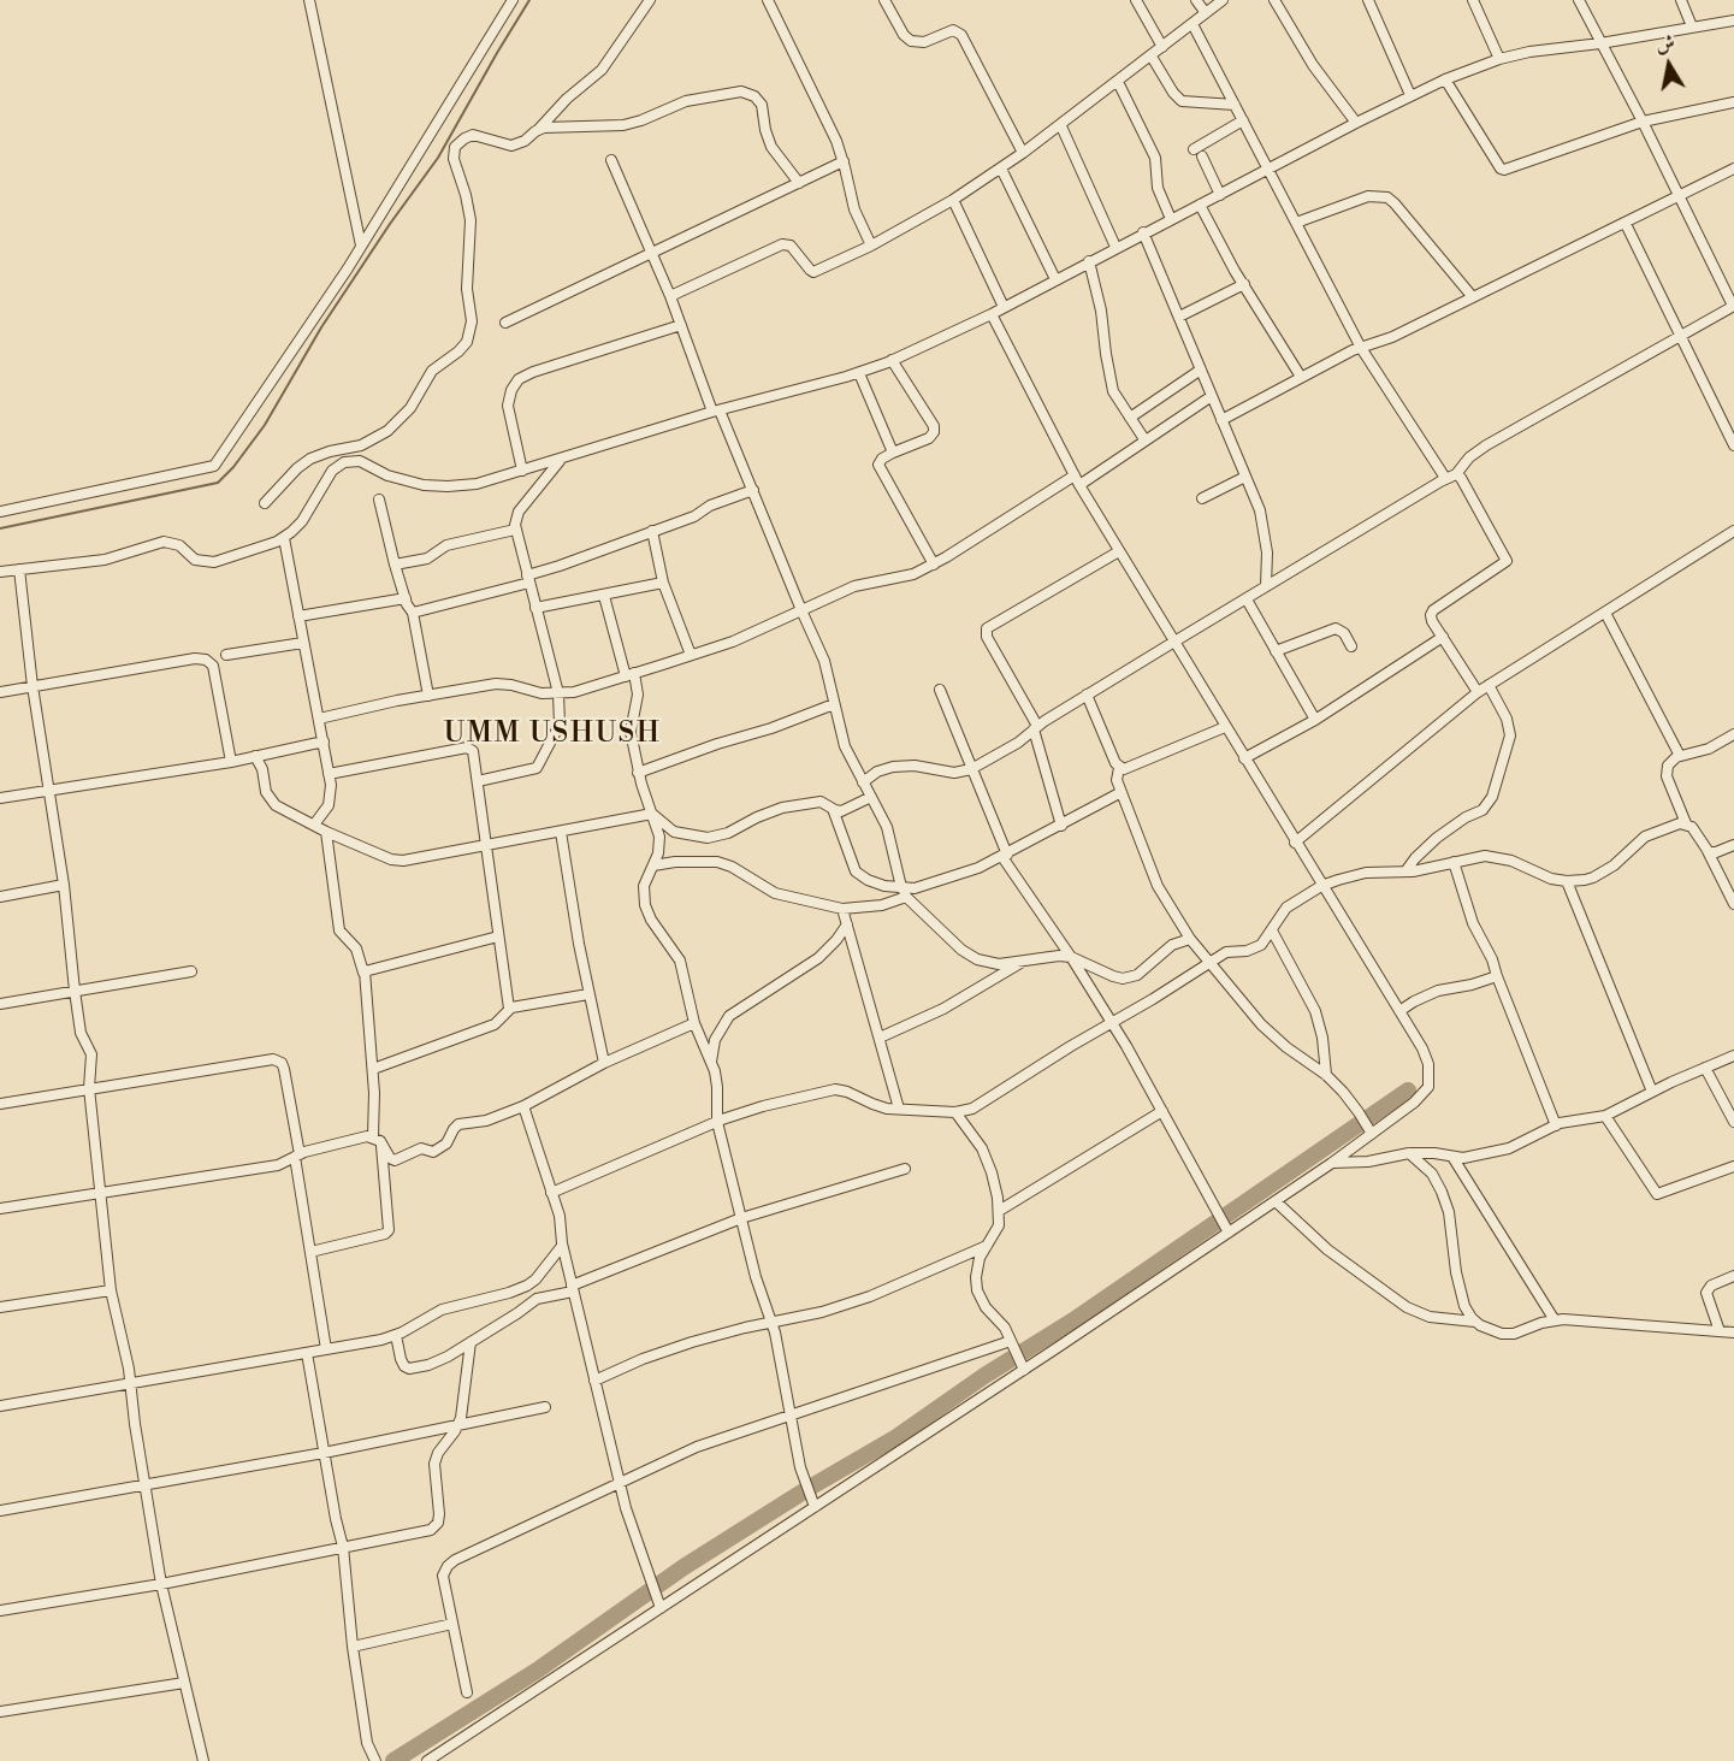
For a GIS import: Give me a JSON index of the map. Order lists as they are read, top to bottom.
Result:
{
  "districts": ["UMM USHUSH"],
  "north": "top"
}
